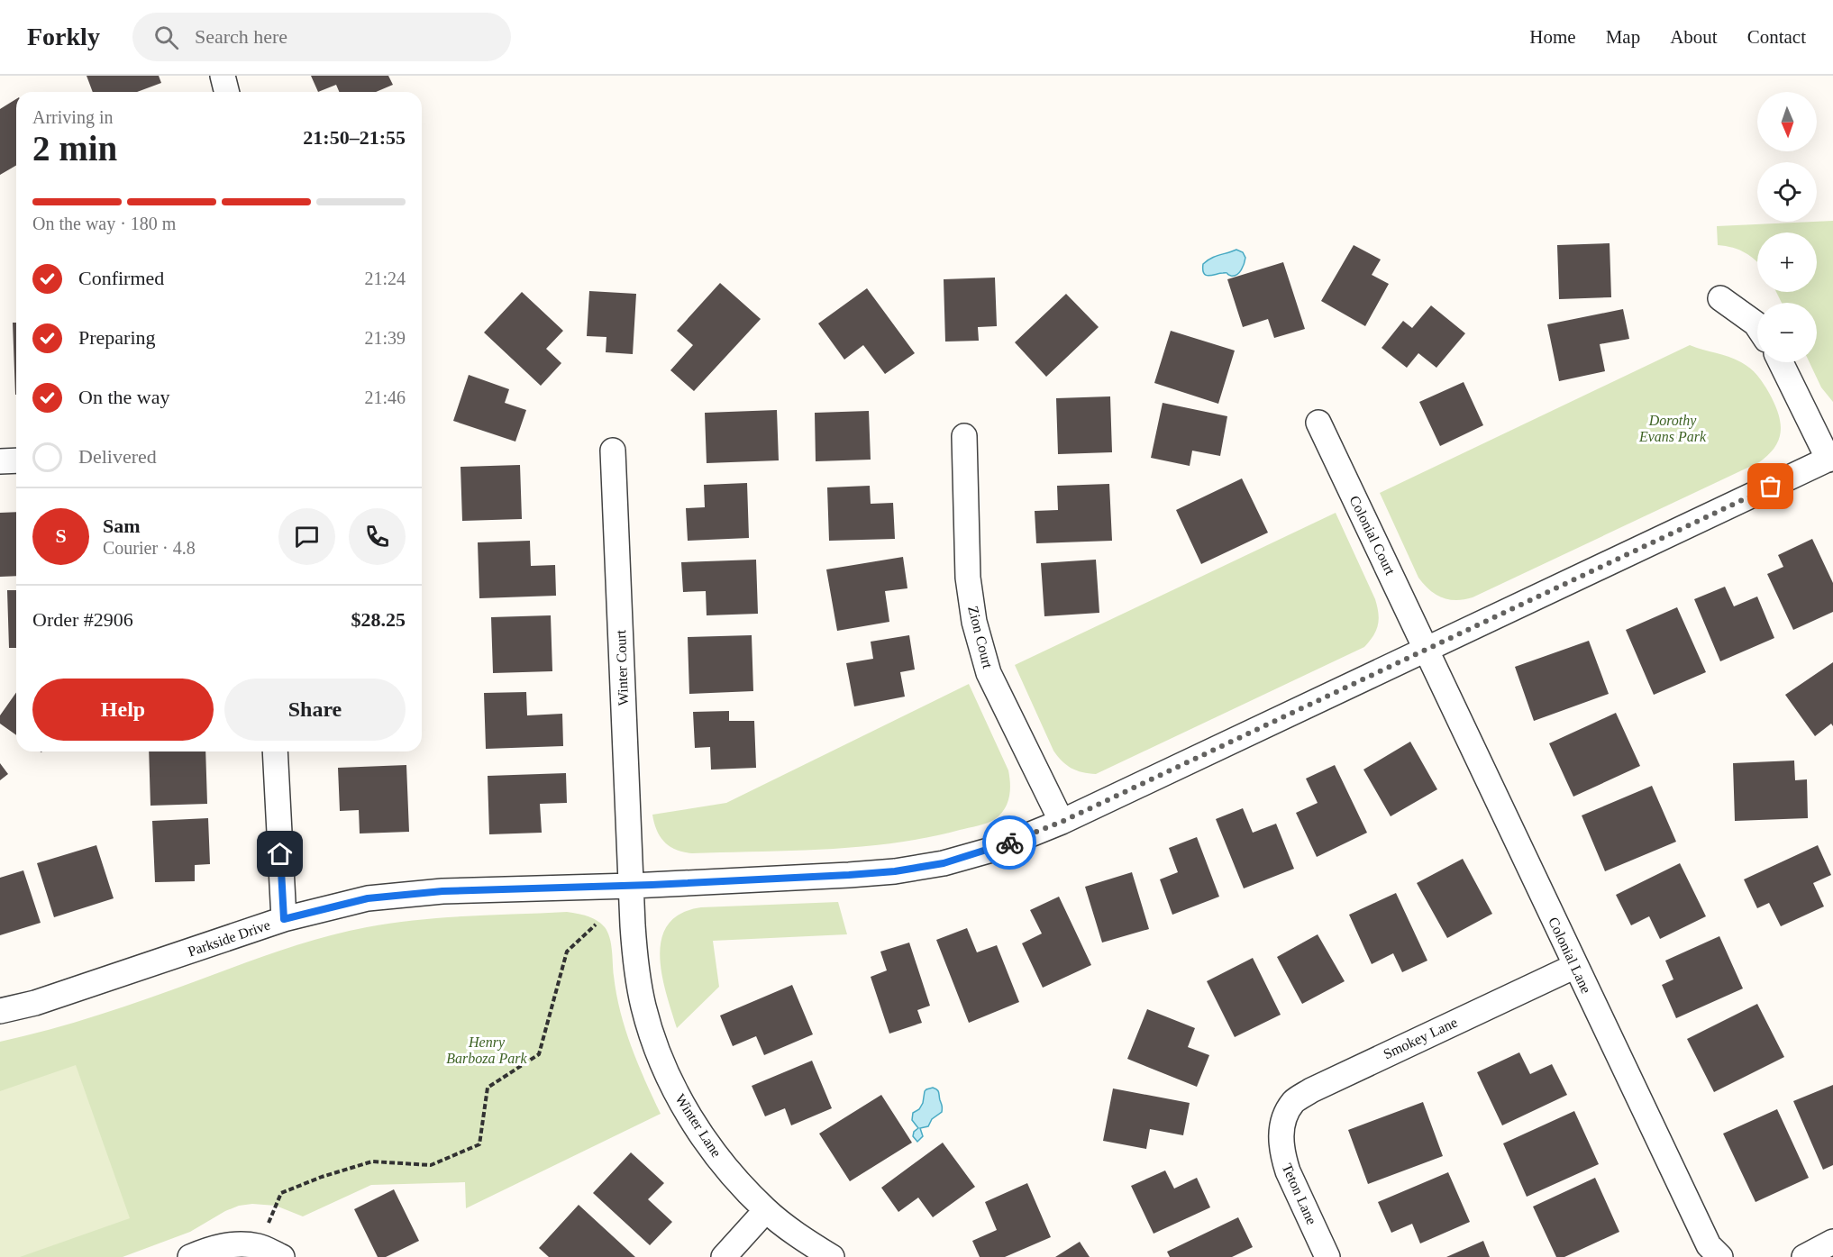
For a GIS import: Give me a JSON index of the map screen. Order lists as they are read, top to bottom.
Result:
{
  "streets": {
    "street": [
      "Colonial Court",
      "Zion Court",
      "Winter Court",
      "Parkside Drive",
      "Colonial Lane",
      "Smokey Lane",
      "Winter Lane",
      "Teton Lane"
    ]
  },
  "crossings": [
    ["Colonial Court", "Parkside Drive"],
    ["Colonial Court", "Colonial Lane"],
    ["Zion Court", "Parkside Drive"],
    ["Winter Court", "Parkside Drive"],
    ["Winter Court", "Winter Lane"],
    ["Parkside Drive", "Colonial Lane"],
    ["Parkside Drive", "Winter Lane"],
    ["Colonial Lane", "Smokey Lane"],
    ["Smokey Lane", "Teton Lane"]
  ],
  "parks": ["Dorothy Evans Park", "Henry Barboza Park"],
  "north": "bottom",
  "page": {
    "header": "Forkly",
    "search": "Search here",
    "nav": [
      "Home",
      "Map",
      "About",
      "Contact"
    ],
    "map_buttons": ["+", "−"],
    "heading": ["2 min", "Arriving in", "21:50–21:55"],
    "panel": [
      "Sam",
      "Courier · 4.8",
      "Order #2906",
      "$28.25"
    ],
    "bar": "On the way · 180 m",
    "list": [
      ["Confirmed", "21:24"],
      ["Preparing", "21:39"],
      ["On the way", "21:46"],
      "Delivered"
    ],
    "round": "S",
    "buttons": ["Help", "Share"]
  }
}
